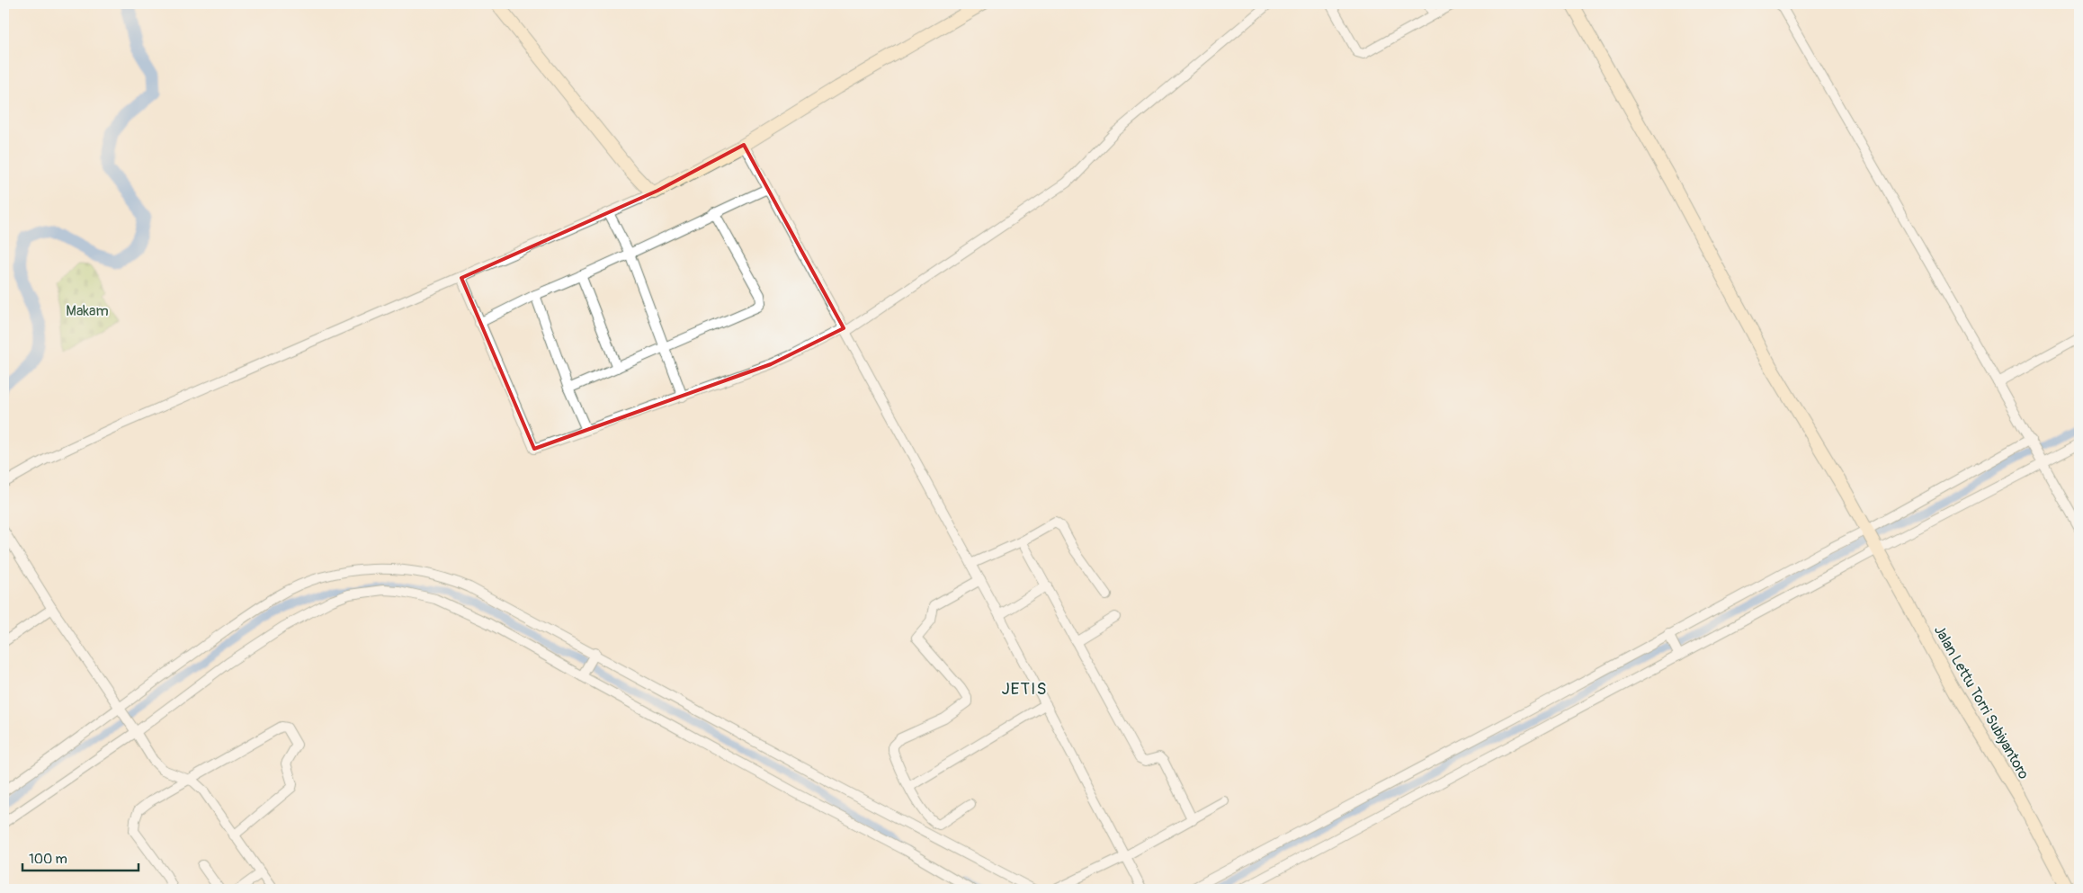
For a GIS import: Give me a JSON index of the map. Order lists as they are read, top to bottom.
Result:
{
  "streets": {
    "main road": ["Jalan Lettu Torri Subiyantoro"]
  },
  "districts": ["JETIS"],
  "parks": ["Makam"],
  "scale_bar": "100 m"
}
